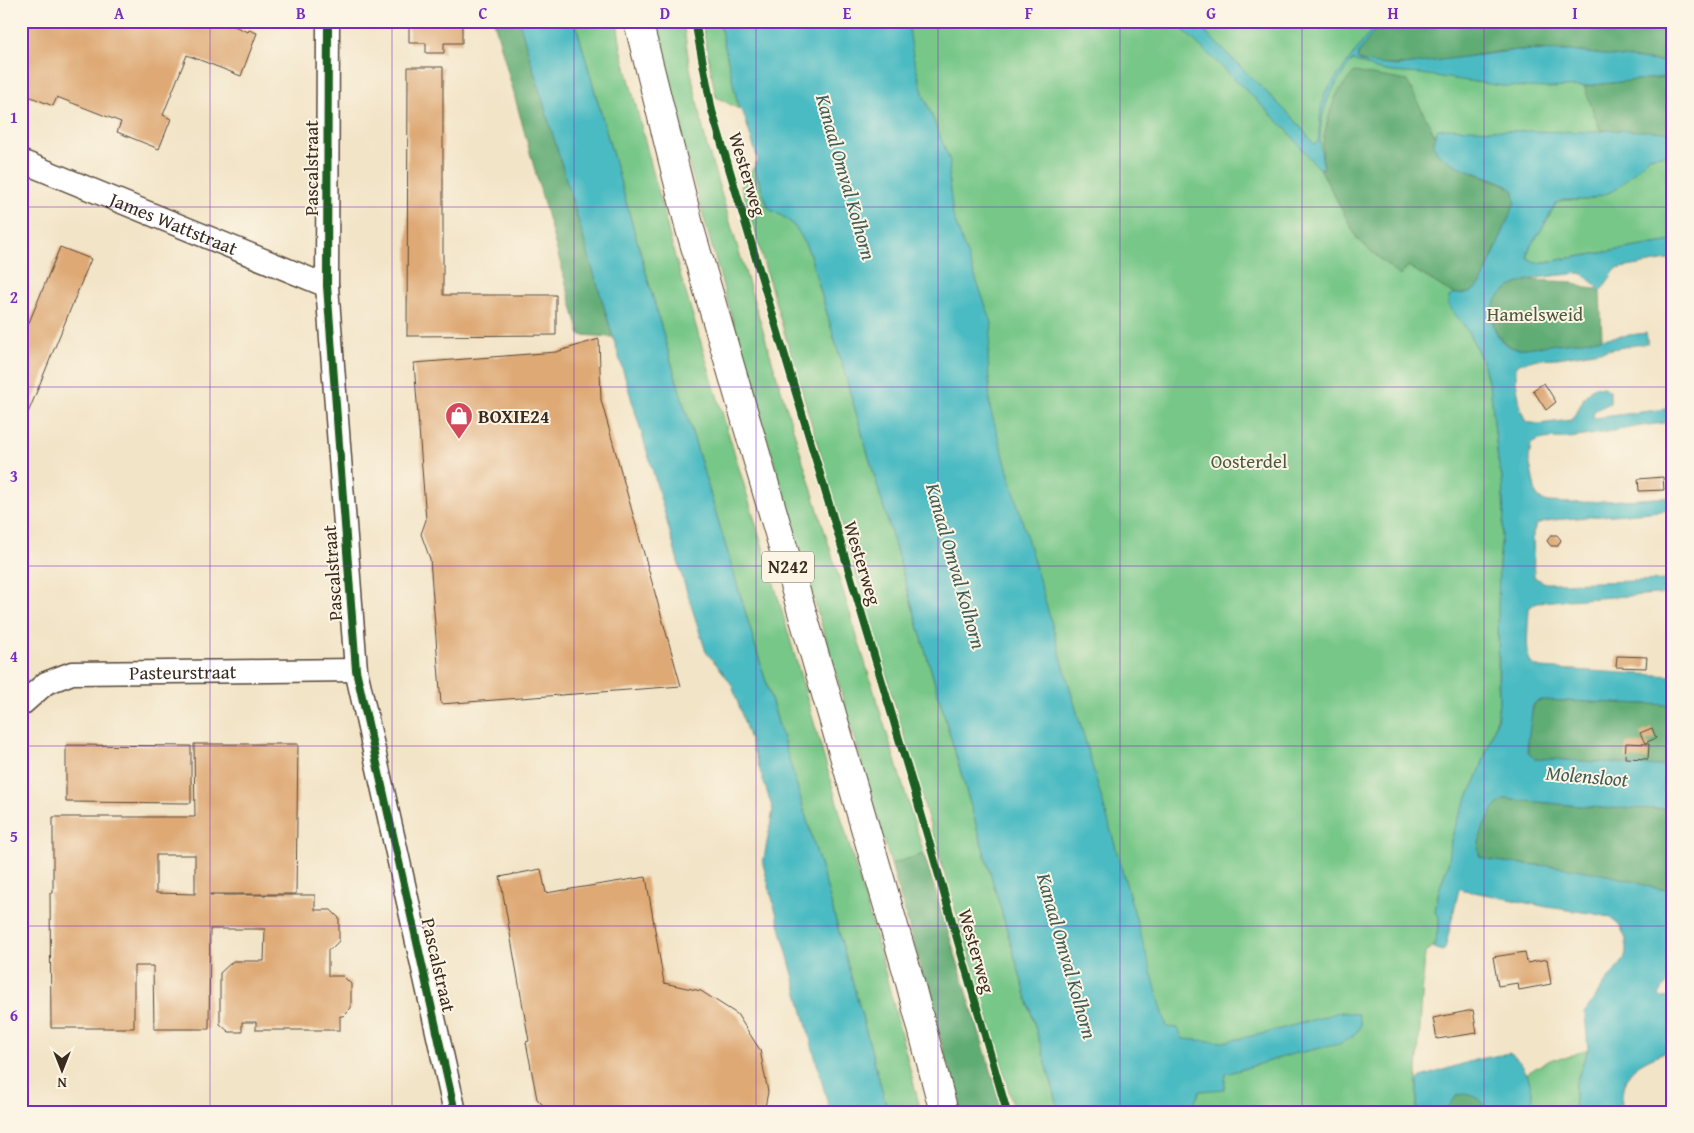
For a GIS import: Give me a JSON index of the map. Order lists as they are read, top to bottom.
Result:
{
  "streets": {
    "main road": ["N242"],
    "street": ["Pascalstraat", "James Wattstraat", "Pasteurstraat"],
    "cycle path": ["Westerweg"]
  },
  "crossings": [
    ["Pascalstraat", "James Wattstraat"],
    ["Pascalstraat", "Pasteurstraat"]
  ],
  "water": ["Kanaal Omval Kolhorn", "Molensloot"],
  "parks": ["Hamelsweid", "Oosterdel"],
  "places": {
    "shop": ["BOXIE24"]
  },
  "north": "bottom",
  "grid": {
    "columns": [
      "A",
      "B",
      "C",
      "D",
      "E",
      "F",
      "G",
      "H",
      "I"
    ],
    "rows": [
      "1",
      "2",
      "3",
      "4",
      "5",
      "6"
    ]
  }
}
